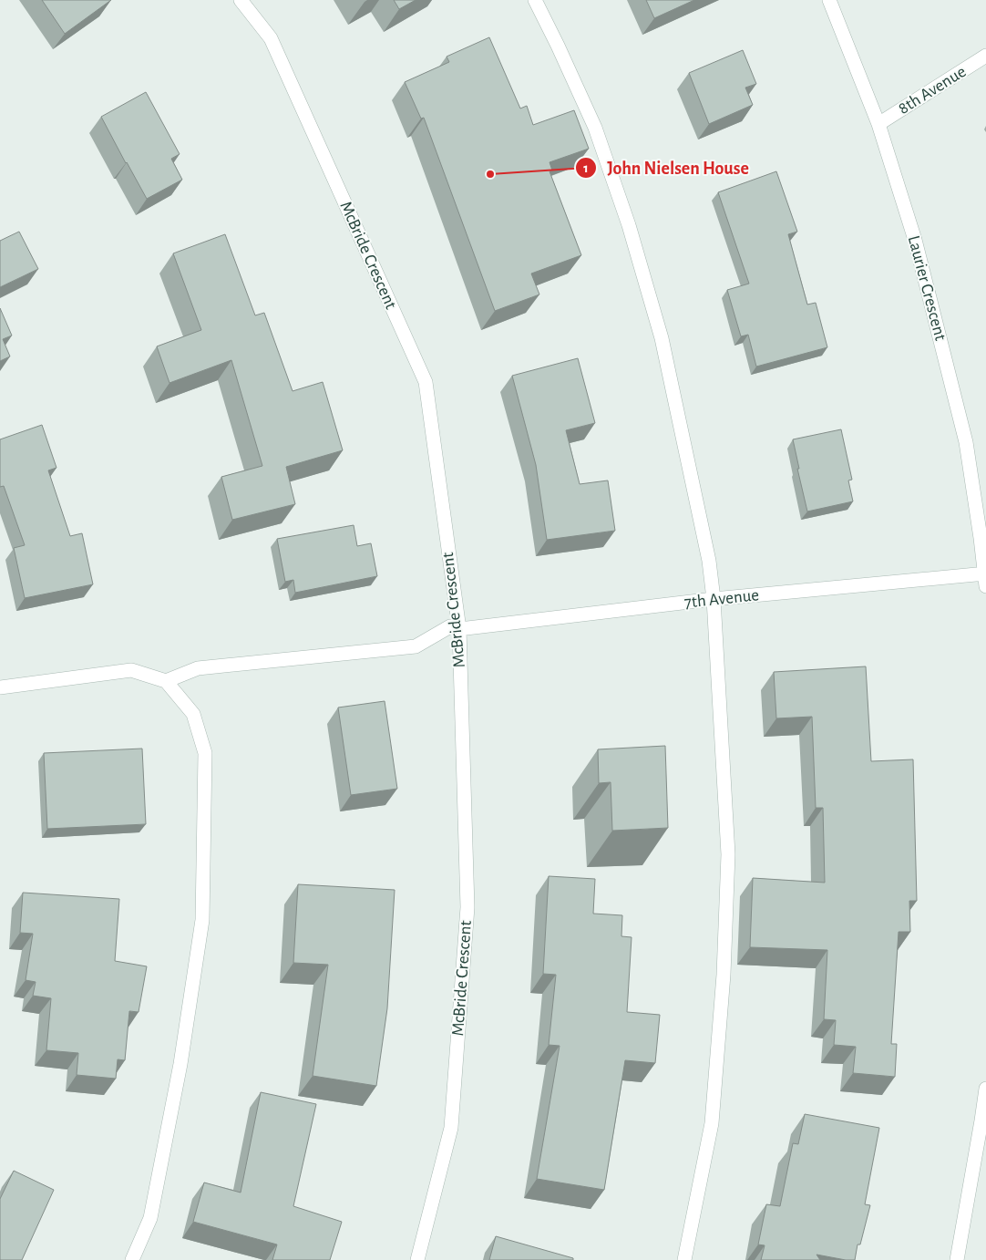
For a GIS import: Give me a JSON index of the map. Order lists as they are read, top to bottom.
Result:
{
  "streets": {
    "street": [
      "8th Avenue",
      "McBride Crescent",
      "Laurier Crescent",
      "7th Avenue"
    ]
  },
  "crossings": [
    ["8th Avenue", "Laurier Crescent"],
    ["McBride Crescent", "7th Avenue"],
    ["Laurier Crescent", "7th Avenue"]
  ],
  "places": ["John Nielsen House"]
}
